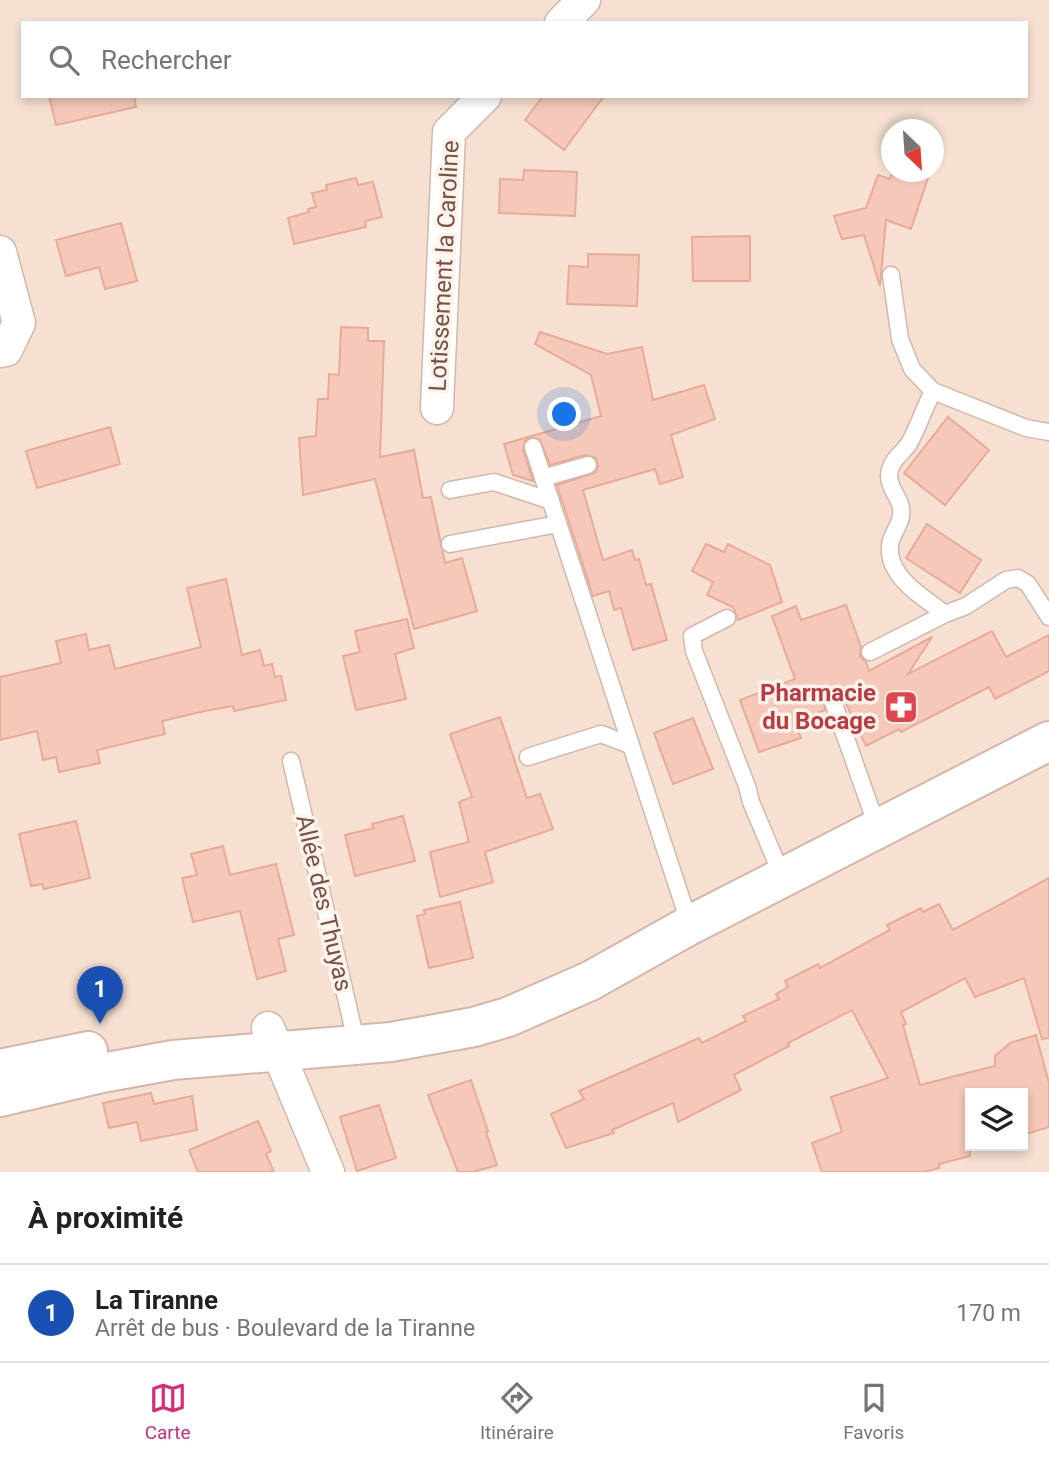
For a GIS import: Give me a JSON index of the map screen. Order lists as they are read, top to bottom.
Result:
{
  "streets": {
    "street": ["Lotissement la Caroline"],
    "lane": ["Allée des Thuyas"]
  },
  "places": {
    "pharmacy": ["Pharmacie du Bocage"]
  },
  "north": "bottom right",
  "page": {
    "search": "Rechercher",
    "pins": "1",
    "heading": "À proximité",
    "list": [
      {
        "mark": "1",
        "name": "La Tiranne",
        "note": "Arrêt de bus · Boulevard de la Tiranne",
        "value": "170 m"
      }
    ],
    "nav": ["Carte", "Itinéraire", "Favoris"]
  }
}
